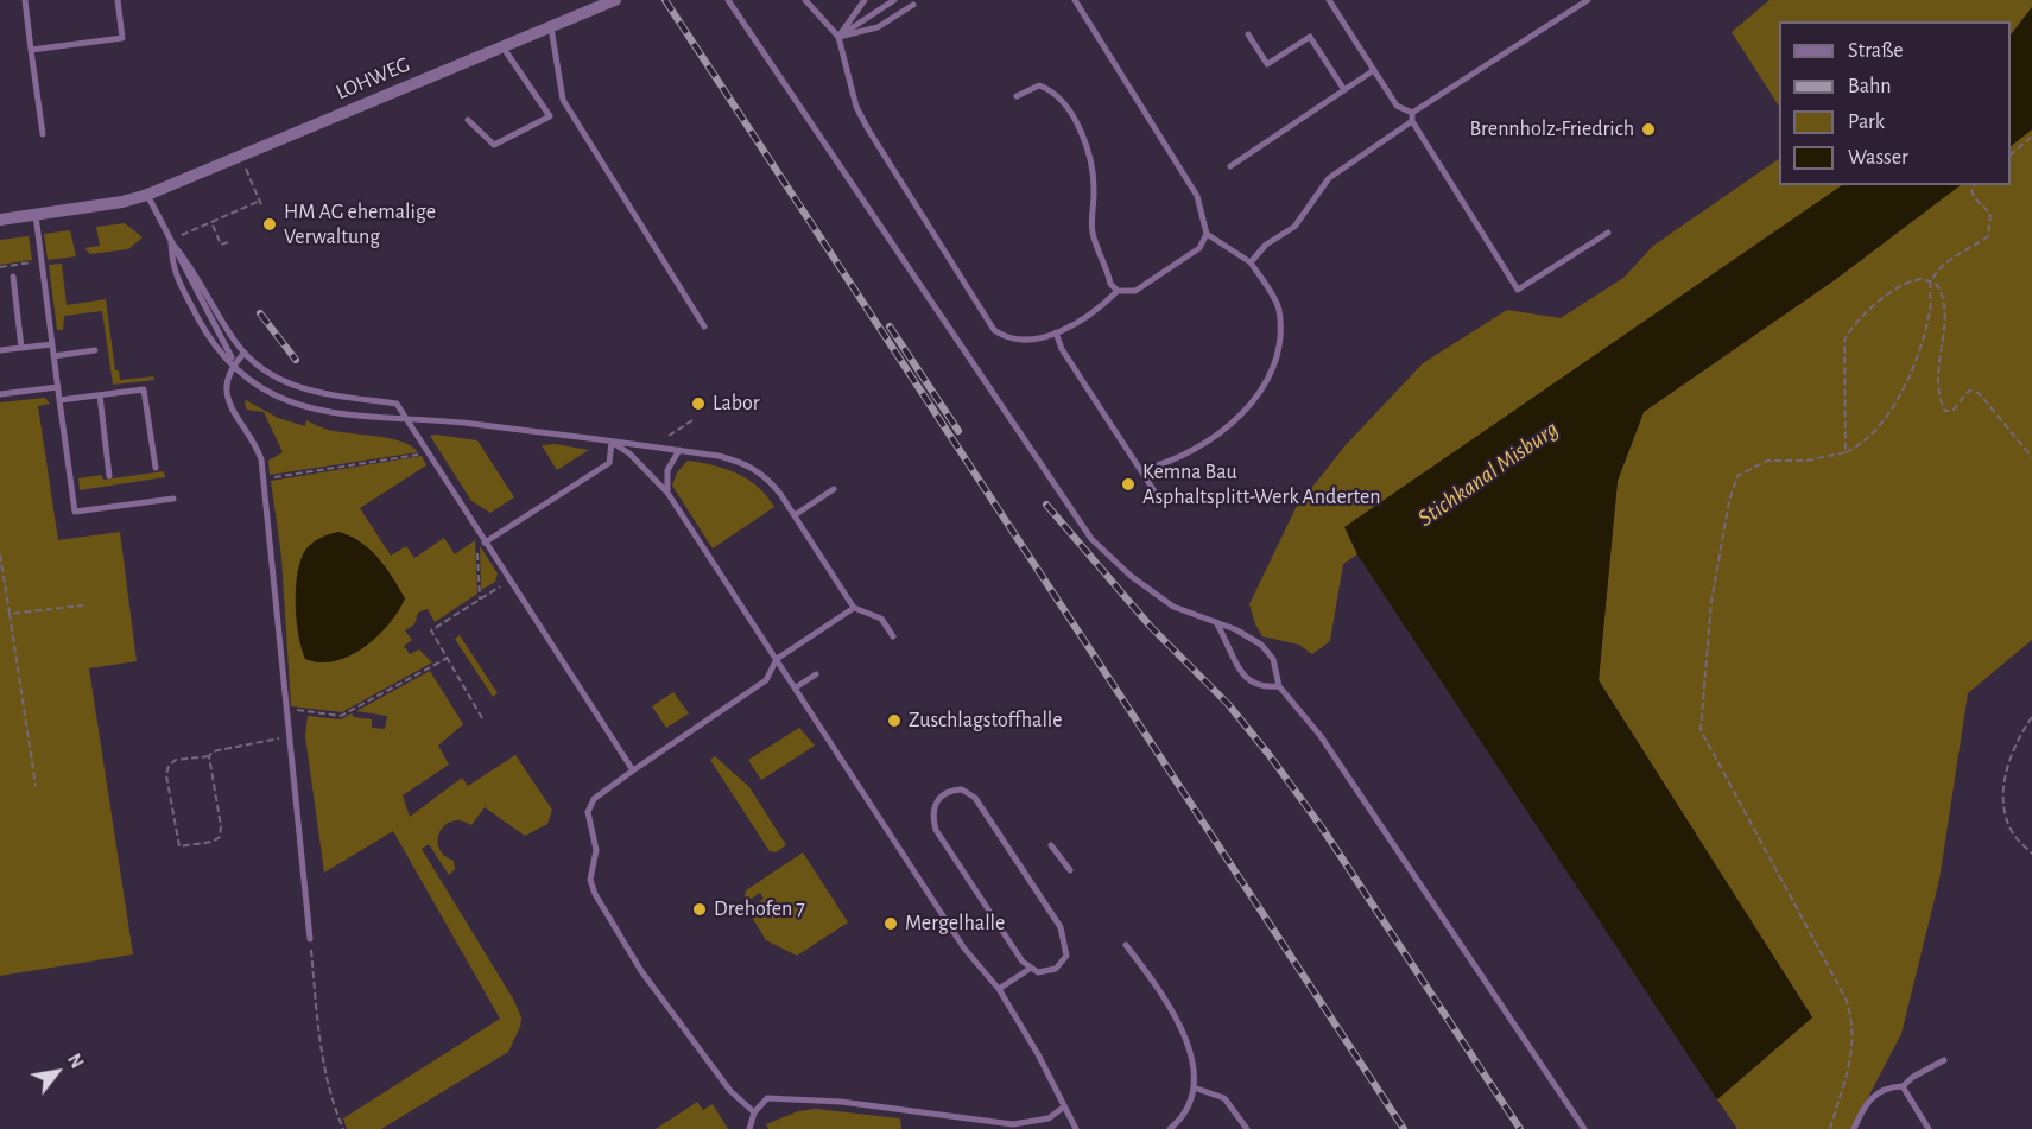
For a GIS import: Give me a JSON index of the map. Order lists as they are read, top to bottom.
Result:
{
  "streets": {
    "street": ["LOHWEG"]
  },
  "water": ["Stichkanal Misburg"],
  "places": [
    "Brennholz-Friedrich",
    "HM AG ehemalige Verwaltung",
    "Labor",
    "Kemna Bau Asphaltsplitt-Werk Anderten",
    "Zuschlagstoffhalle",
    "Drehofen 7",
    "Mergelhalle"
  ],
  "legend": [
    "Straße",
    "Bahn",
    "Park",
    "Wasser"
  ],
  "north": "top right"
}
